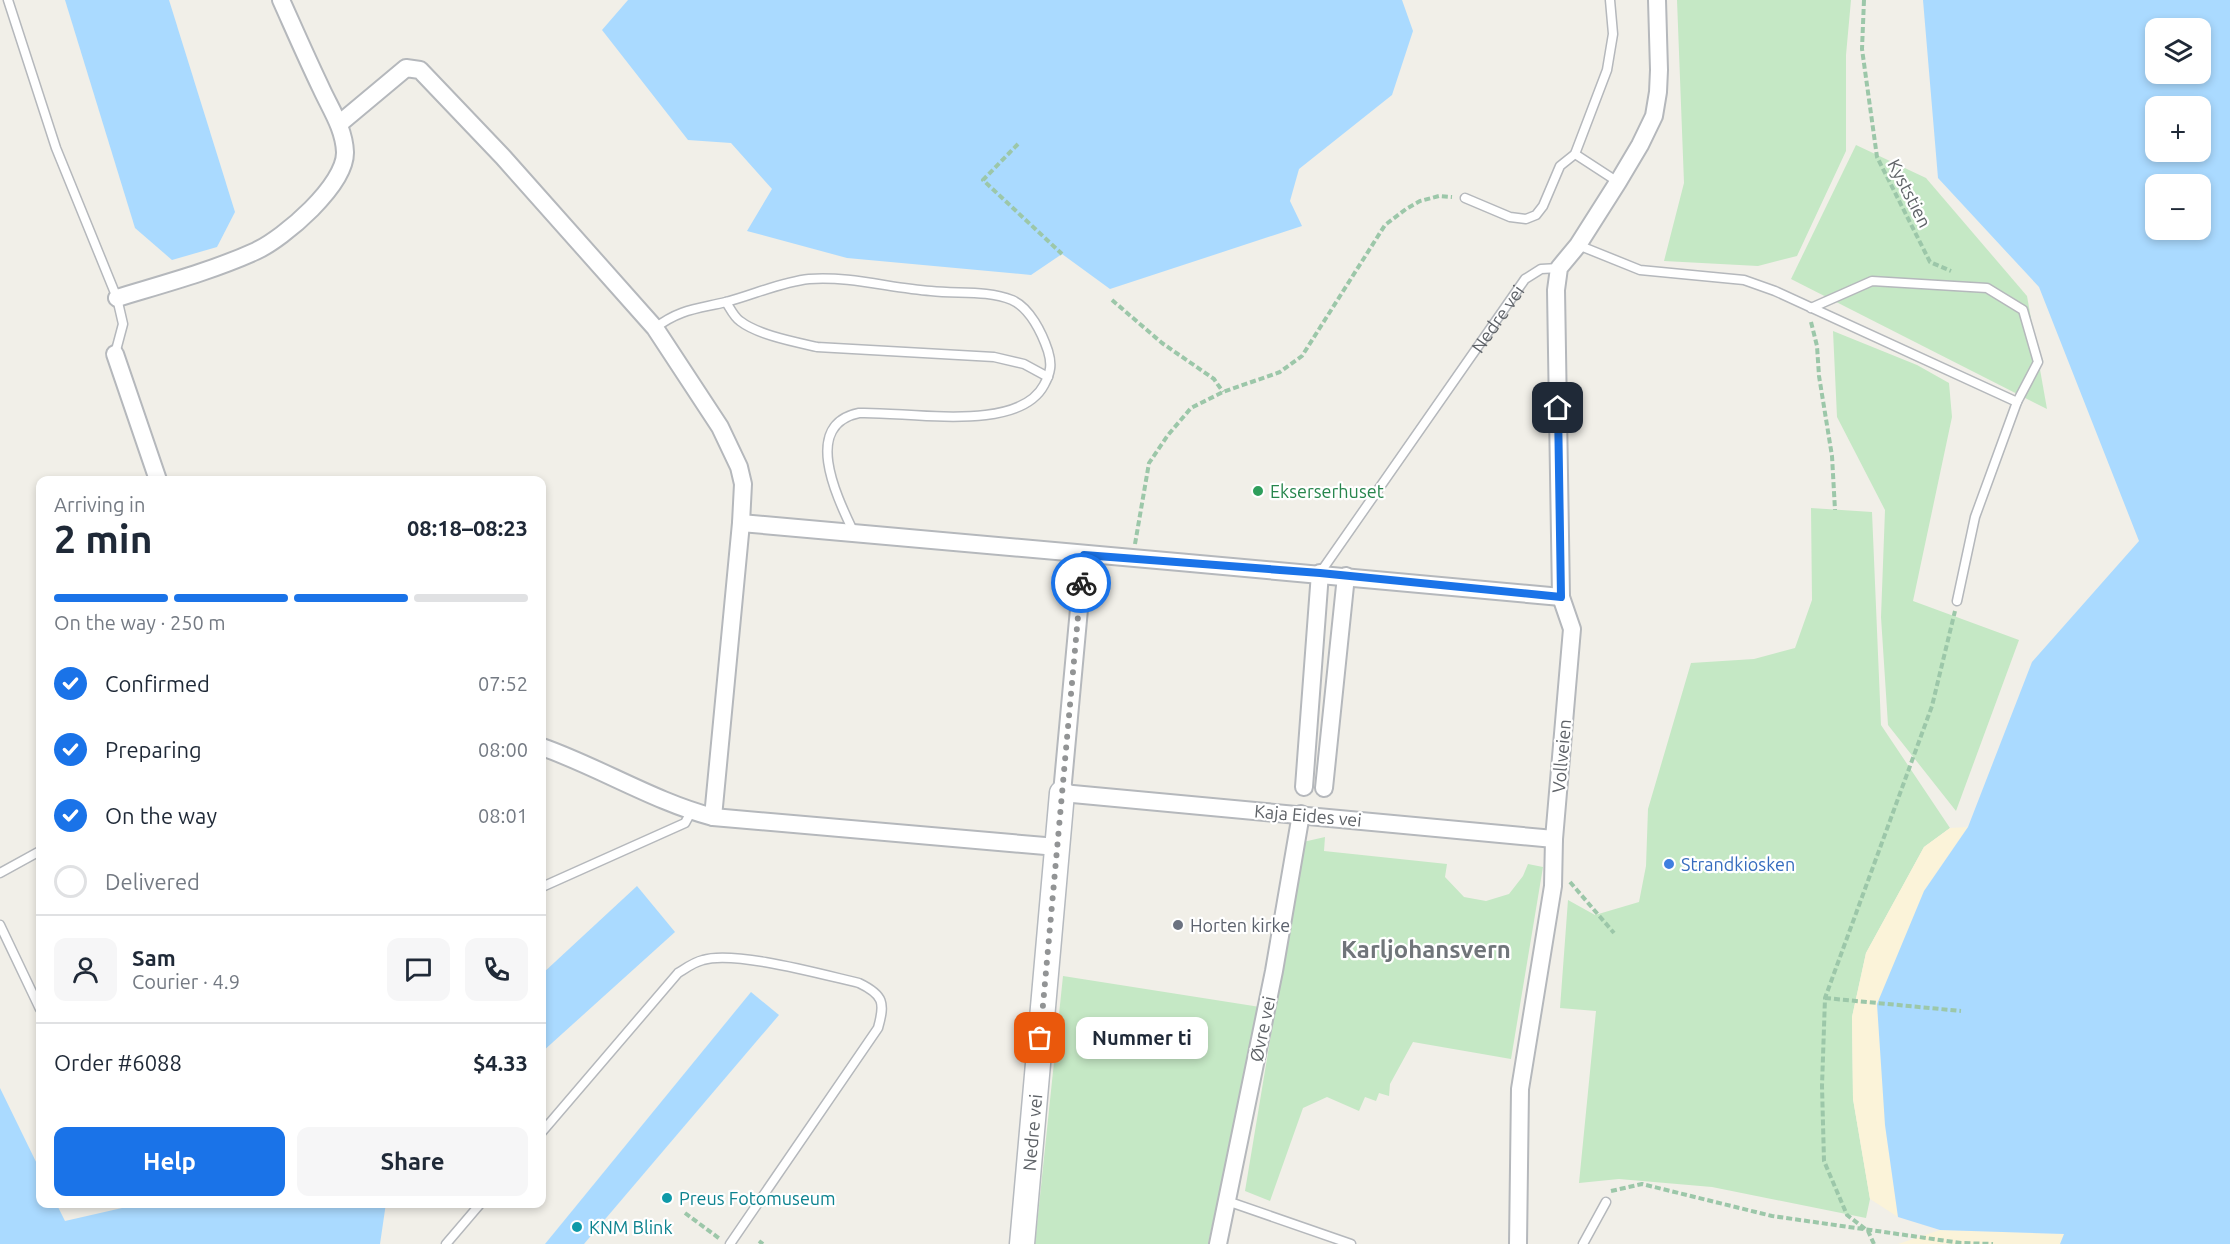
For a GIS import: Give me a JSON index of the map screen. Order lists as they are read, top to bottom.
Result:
{
  "streets": {
    "main road": ["Nedre vei"],
    "street": ["Vollveien", "Kaja Eides vei", "Øvre vei"],
    "path": ["Kyststien"]
  },
  "crossings": [
    ["Nedre vei", "Vollveien"],
    ["Nedre vei", "Kaja Eides vei"],
    ["Vollveien", "Kaja Eides vei"],
    ["Kaja Eides vei", "Øvre vei"]
  ],
  "districts": ["Karljohansvern"],
  "places": [
    "Ekserserhuset",
    "Strandkiosken",
    "Horten kirke",
    "Nummer ti",
    "Preus Fotomuseum",
    "KNM Blink"
  ],
  "page": {
    "map_buttons": ["+", "−"],
    "heading": ["2 min", "Arriving in", "08:18–08:23"],
    "panel": [
      "Sam",
      "Courier · 4.9",
      "Order #6088",
      "$4.33"
    ],
    "bar": "On the way · 250 m",
    "list": [
      ["Confirmed", "07:52"],
      ["Preparing", "08:00"],
      ["On the way", "08:01"],
      "Delivered"
    ],
    "bubble": "Nummer ti",
    "buttons": ["Help", "Share"]
  }
}
